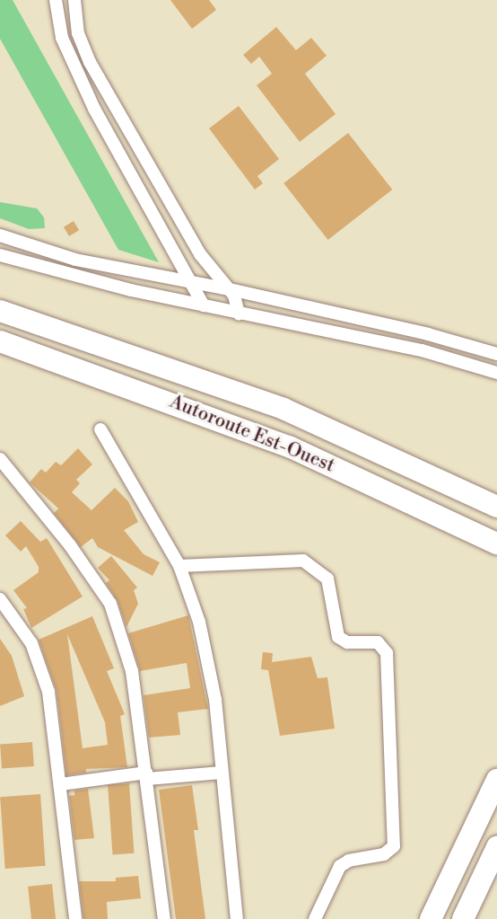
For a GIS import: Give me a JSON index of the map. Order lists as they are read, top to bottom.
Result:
{
  "streets": {
    "highway": ["Autoroute Est-Ouest"]
  }
}
